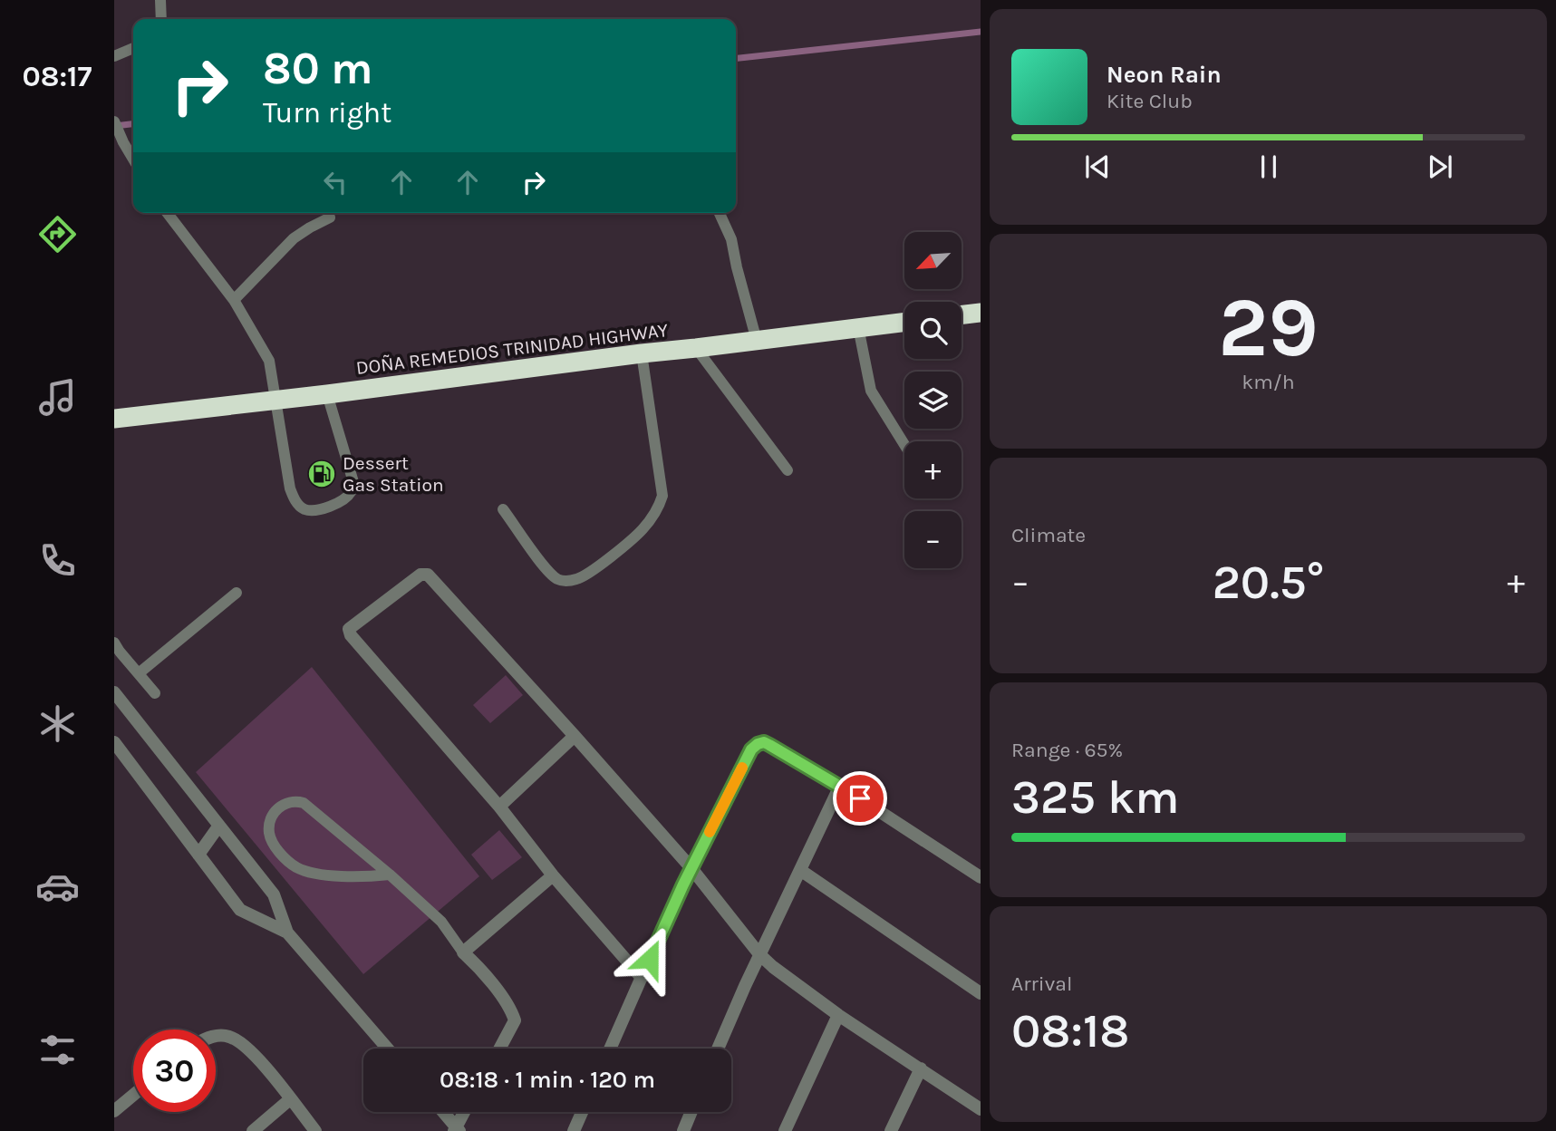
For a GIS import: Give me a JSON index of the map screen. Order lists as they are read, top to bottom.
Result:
{
  "streets": {
    "highway": ["DOÑA REMEDIOS TRINIDAD HIGHWAY"]
  },
  "places": {
    "fuel station": ["Dessert Gas Station"]
  },
  "north": "bottom left",
  "page": {
    "tabs": "08:17",
    "turn": ["80 m", "Turn right"],
    "song": ["Neon Rain", "Kite Club"],
    "map_buttons": ["+", "−"],
    "tile": [
      ["29", "km/h"],
      "Climate",
      ["Range · 65%", "325 km"],
      ["Arrival", "08:18"]
    ],
    "heat": ["−", "20.5°", "+"],
    "limit": "30",
    "trip": "08:18 · 1 min · 120 m"
  }
}
